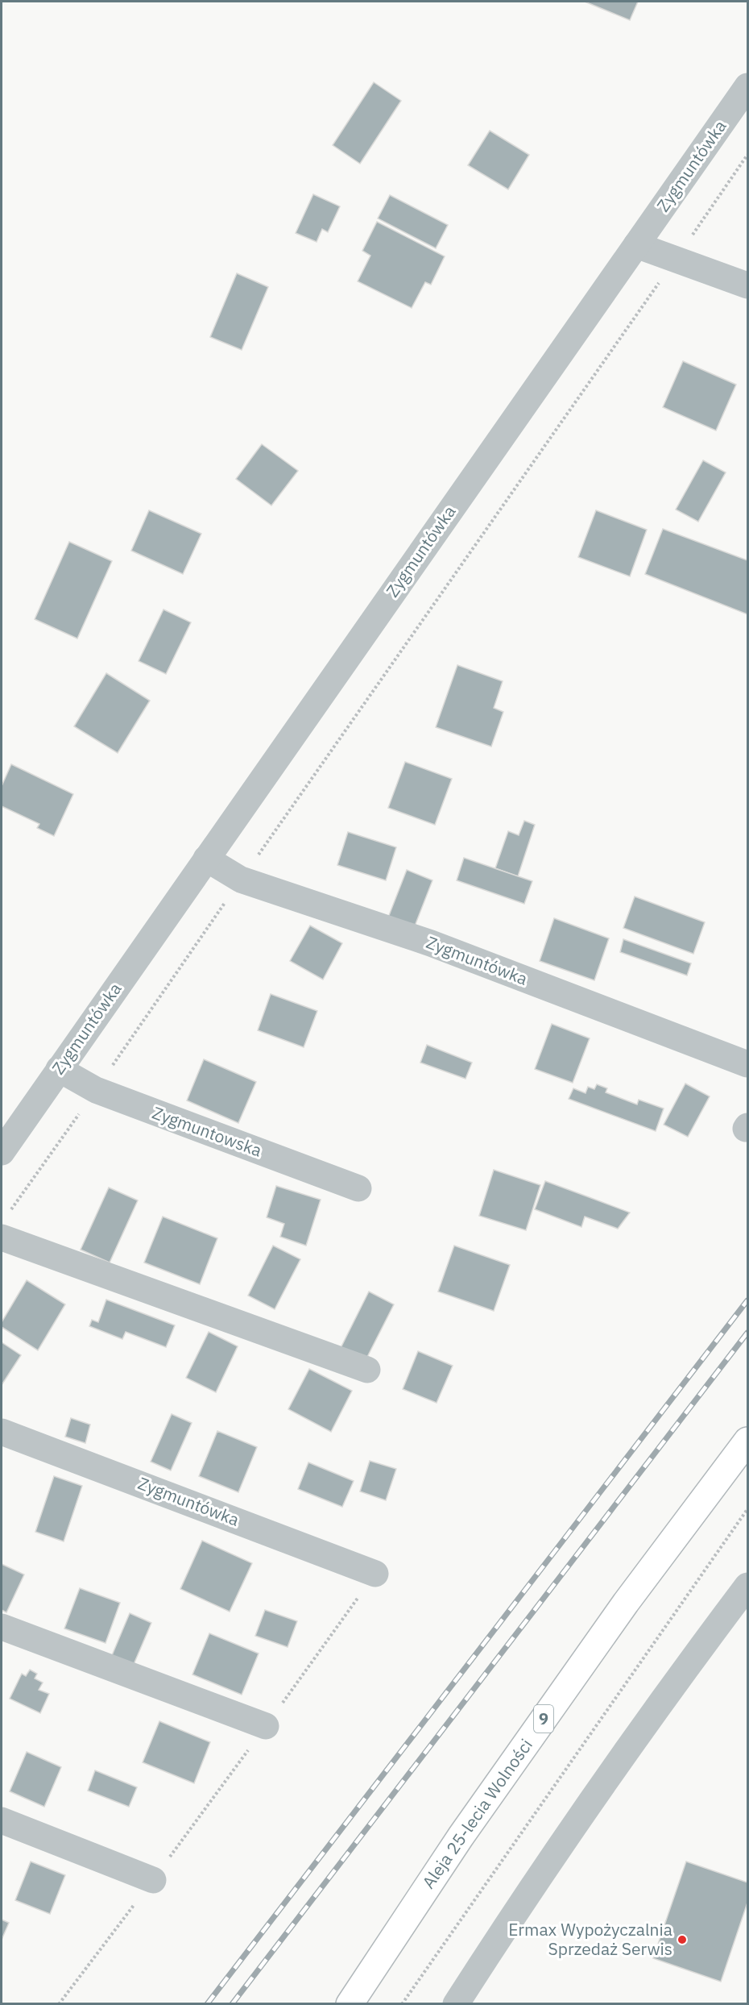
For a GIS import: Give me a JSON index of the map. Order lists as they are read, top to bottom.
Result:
{
  "streets": {
    "main road": ["9", "Aleja 25-lecia Wolności"],
    "street": ["Zygmuntówka", "Zygmuntowska"]
  },
  "crossings": [
    ["Zygmuntówka", "Zygmuntowska"]
  ],
  "places": ["Ermax Wypożyczalnia Sprzedaż Serwis"]
}
